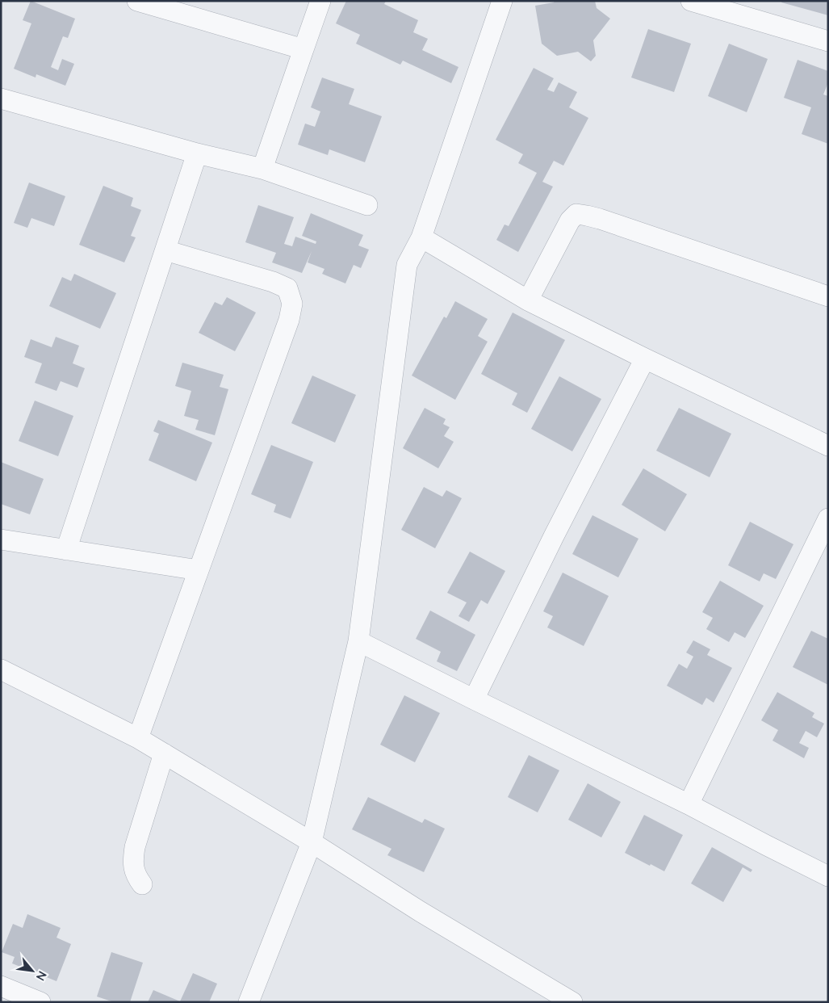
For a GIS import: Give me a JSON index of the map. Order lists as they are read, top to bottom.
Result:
{
  "north": "bottom right"
}
